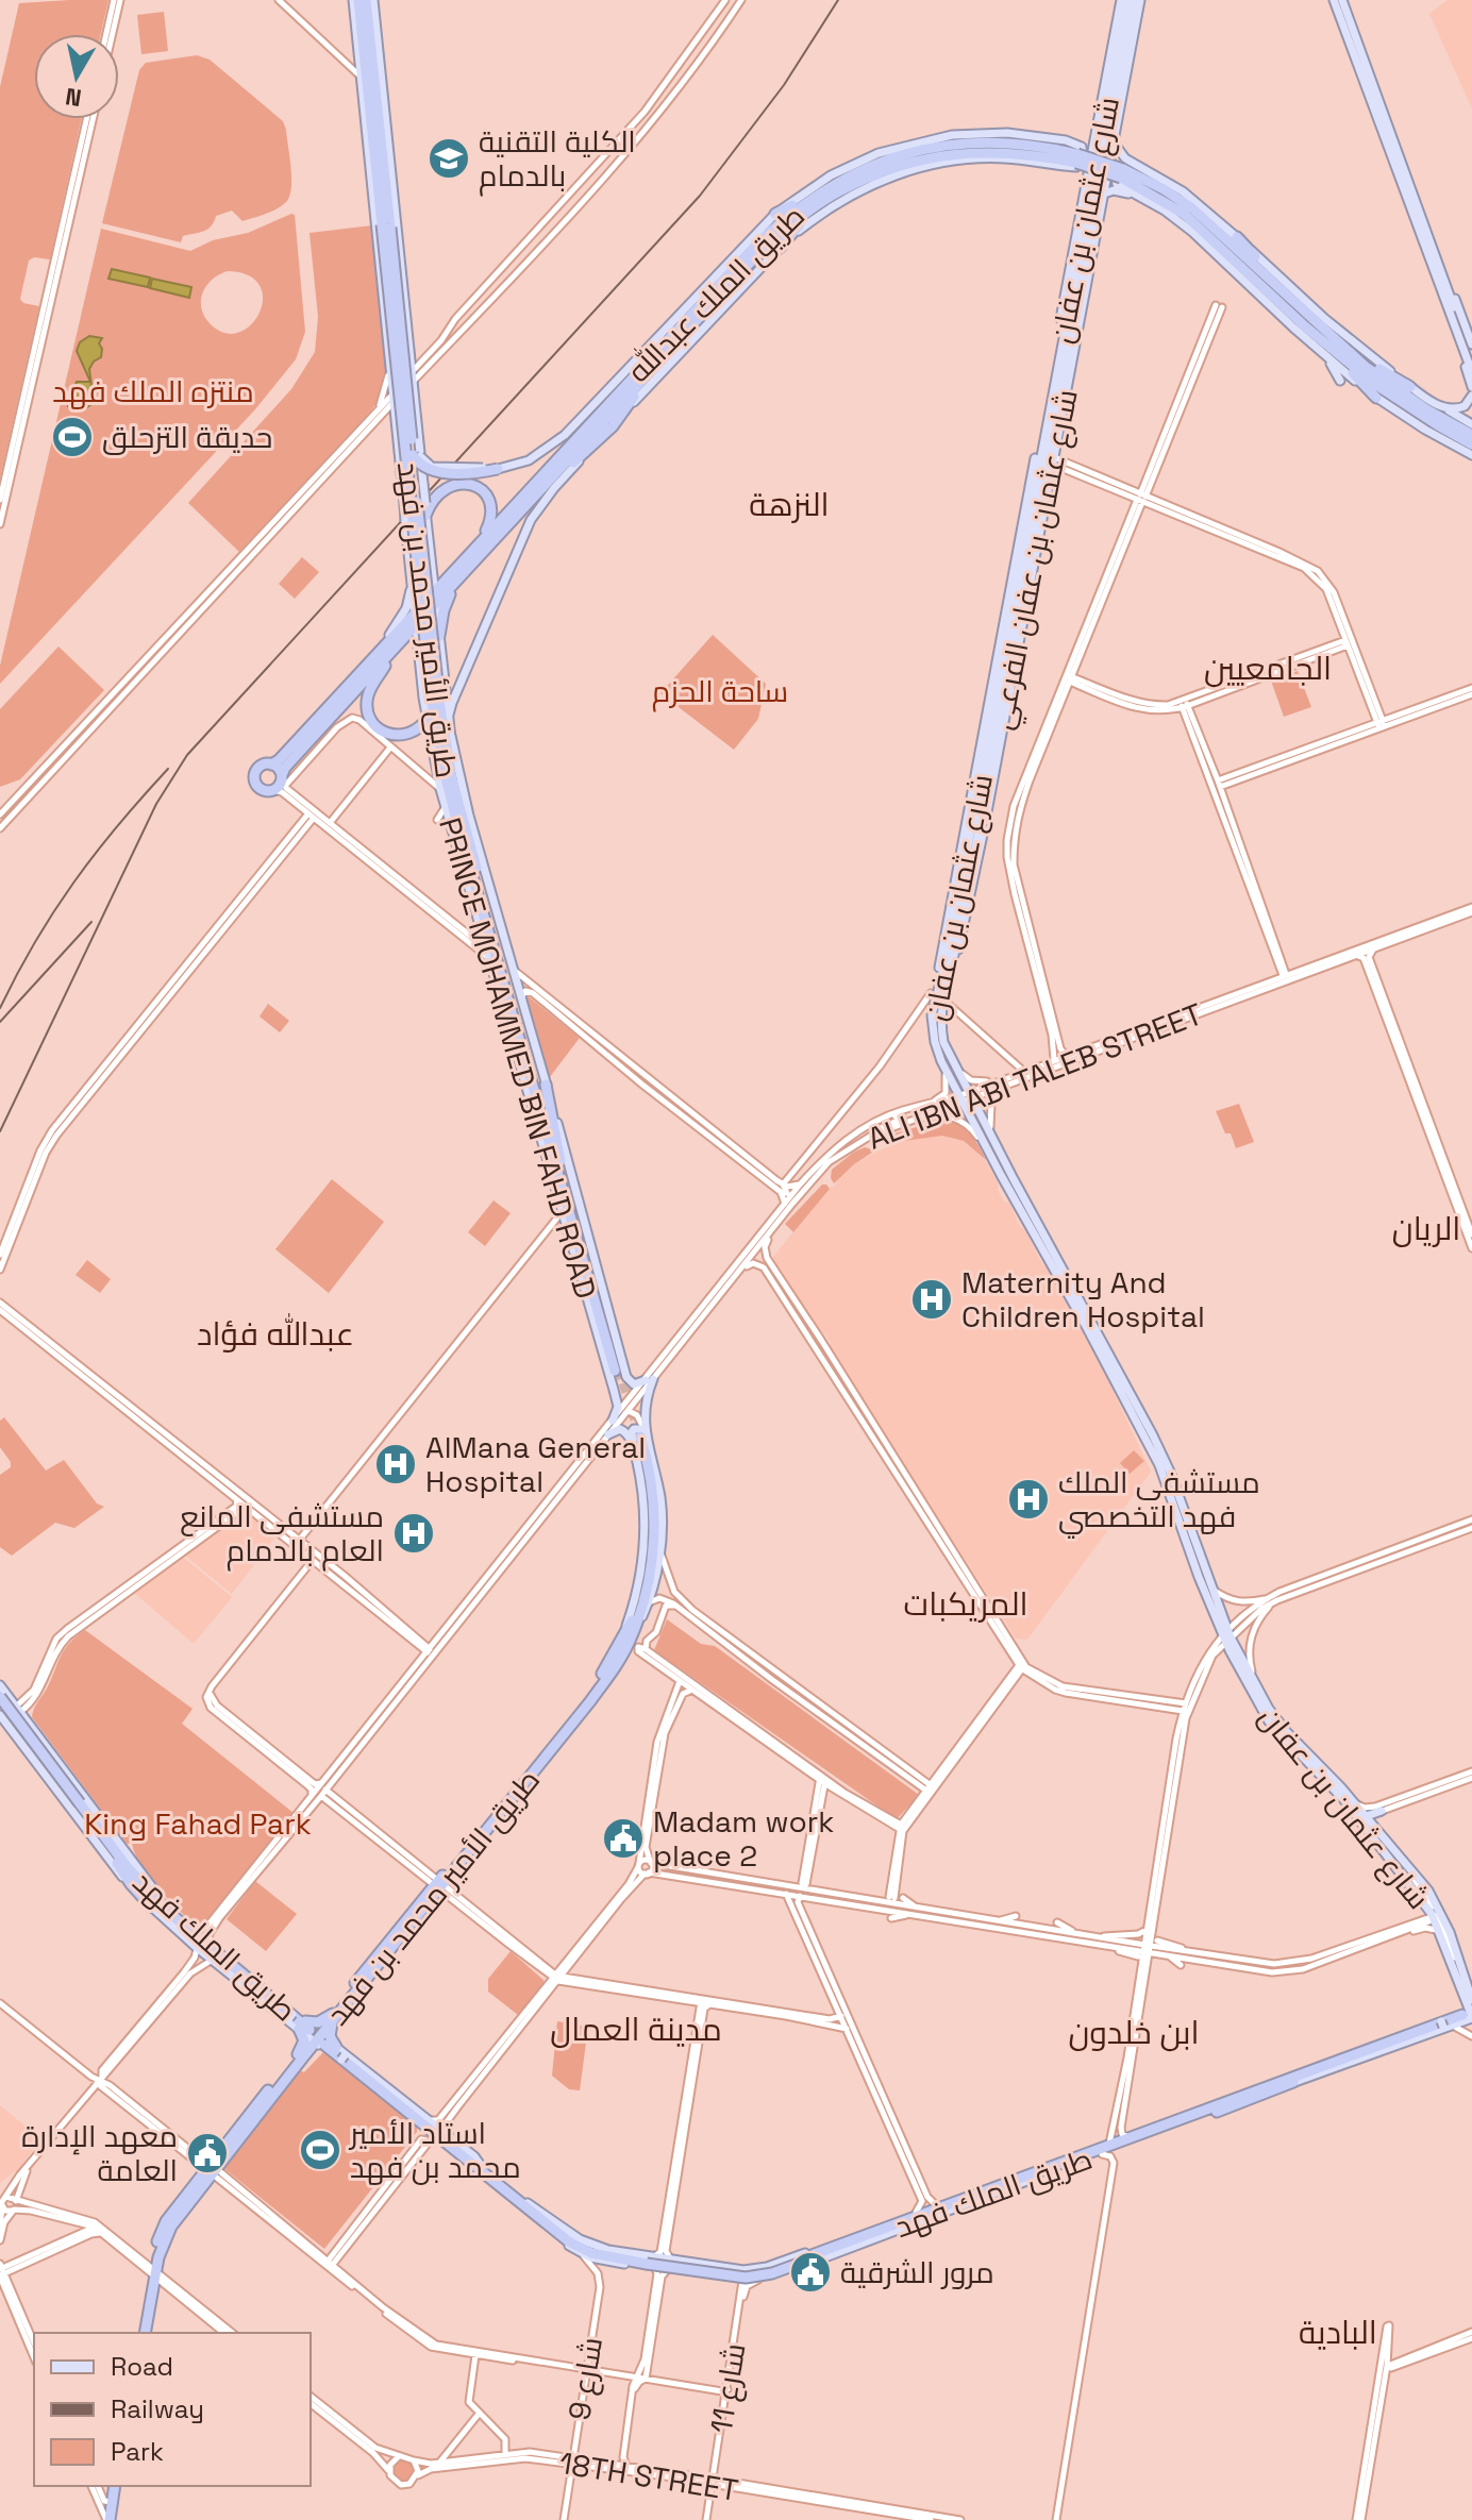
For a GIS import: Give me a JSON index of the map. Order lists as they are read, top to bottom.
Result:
{
  "streets": {
    "highway": ["طريق الملك عبدالله", "طريق الأمير محمد بن فهد", "طريق الملك فهد"],
    "main road": ["شارع عثمان بن عفان", "شارع عثمان بن عفان الفرعي", "PRINCE MOHAMMED BIN FAHD ROAD"],
    "street": [
      "ALI IBN ABI TALEB STREET",
      "شارع 9",
      "شارع 11",
      "18TH STREET"
    ]
  },
  "crossings": [
    ["شارع عثمان بن عفان", "شارع عثمان بن عفان الفرعي"],
    ["شارع عثمان بن عفان", "ALI IBN ABI TALEB STREET"],
    ["شارع عثمان بن عفان", "طريق الملك فهد"],
    ["طريق الملك عبدالله", "PRINCE MOHAMMED BIN FAHD ROAD"],
    ["طريق الأمير محمد بن فهد", "PRINCE MOHAMMED BIN FAHD ROAD"],
    ["طريق الأمير محمد بن فهد", "طريق الملك فهد"],
    ["PRINCE MOHAMMED BIN FAHD ROAD", "ALI IBN ABI TALEB STREET"],
    ["شارع 9", "18TH STREET"],
    ["شارع 11", "18TH STREET"]
  ],
  "districts": [
    "النزهة",
    "الجامعيين",
    "الريان",
    "عبدالله فؤاد",
    "المريكبات",
    "مدينة العمال",
    "ابن خلدون",
    "البادية"
  ],
  "parks": ["منتزه الملك فهد", "ساحة الحزم", "King Fahad Park"],
  "places": {
    "school or university": ["الكلية التقنية بالدمام"],
    "sports": ["حديقة التزحلق", "استاد الأمير محمد بن فهد"],
    "hospital": [
      "Maternity And Children Hospital",
      "AlMana General Hospital",
      "مستشفى الملك فهد التخصصي",
      "مستشفى المانع العام بالدمام"
    ],
    "public building": ["Madam work place 2", "معهد الإدارة العامة", "مرور الشرقية"]
  },
  "legend": ["Road", "Railway", "Park"],
  "north": "bottom"
}
